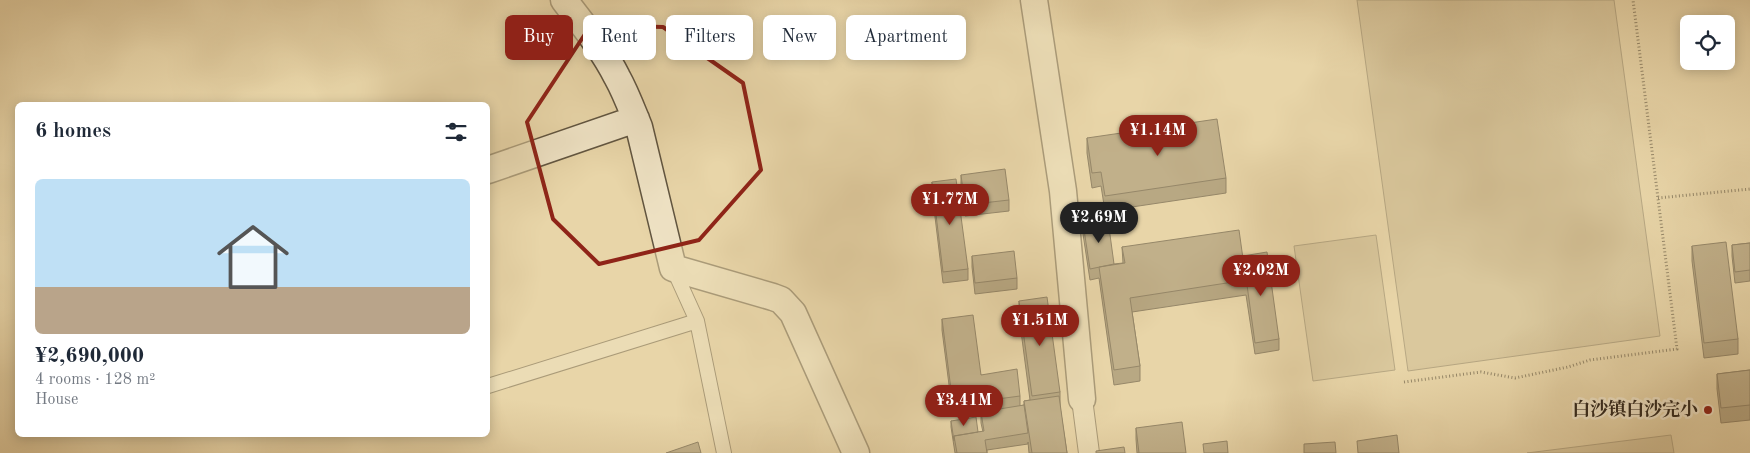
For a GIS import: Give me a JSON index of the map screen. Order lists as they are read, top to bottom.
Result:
{
  "places": ["白沙镇白沙完小"],
  "page": {
    "chip": [
      "Buy",
      "Rent",
      "Filters",
      "New",
      "Apartment"
    ],
    "heading": "6 homes",
    "price": [
      "¥1.14M",
      "¥1.77M",
      "¥2.69M",
      "¥2.02M",
      "¥1.51M",
      "¥3.41M"
    ],
    "list": [
      {
        "name": "¥2,690,000",
        "note": "4 rooms · 128 m² · House"
      }
    ]
  }
}
